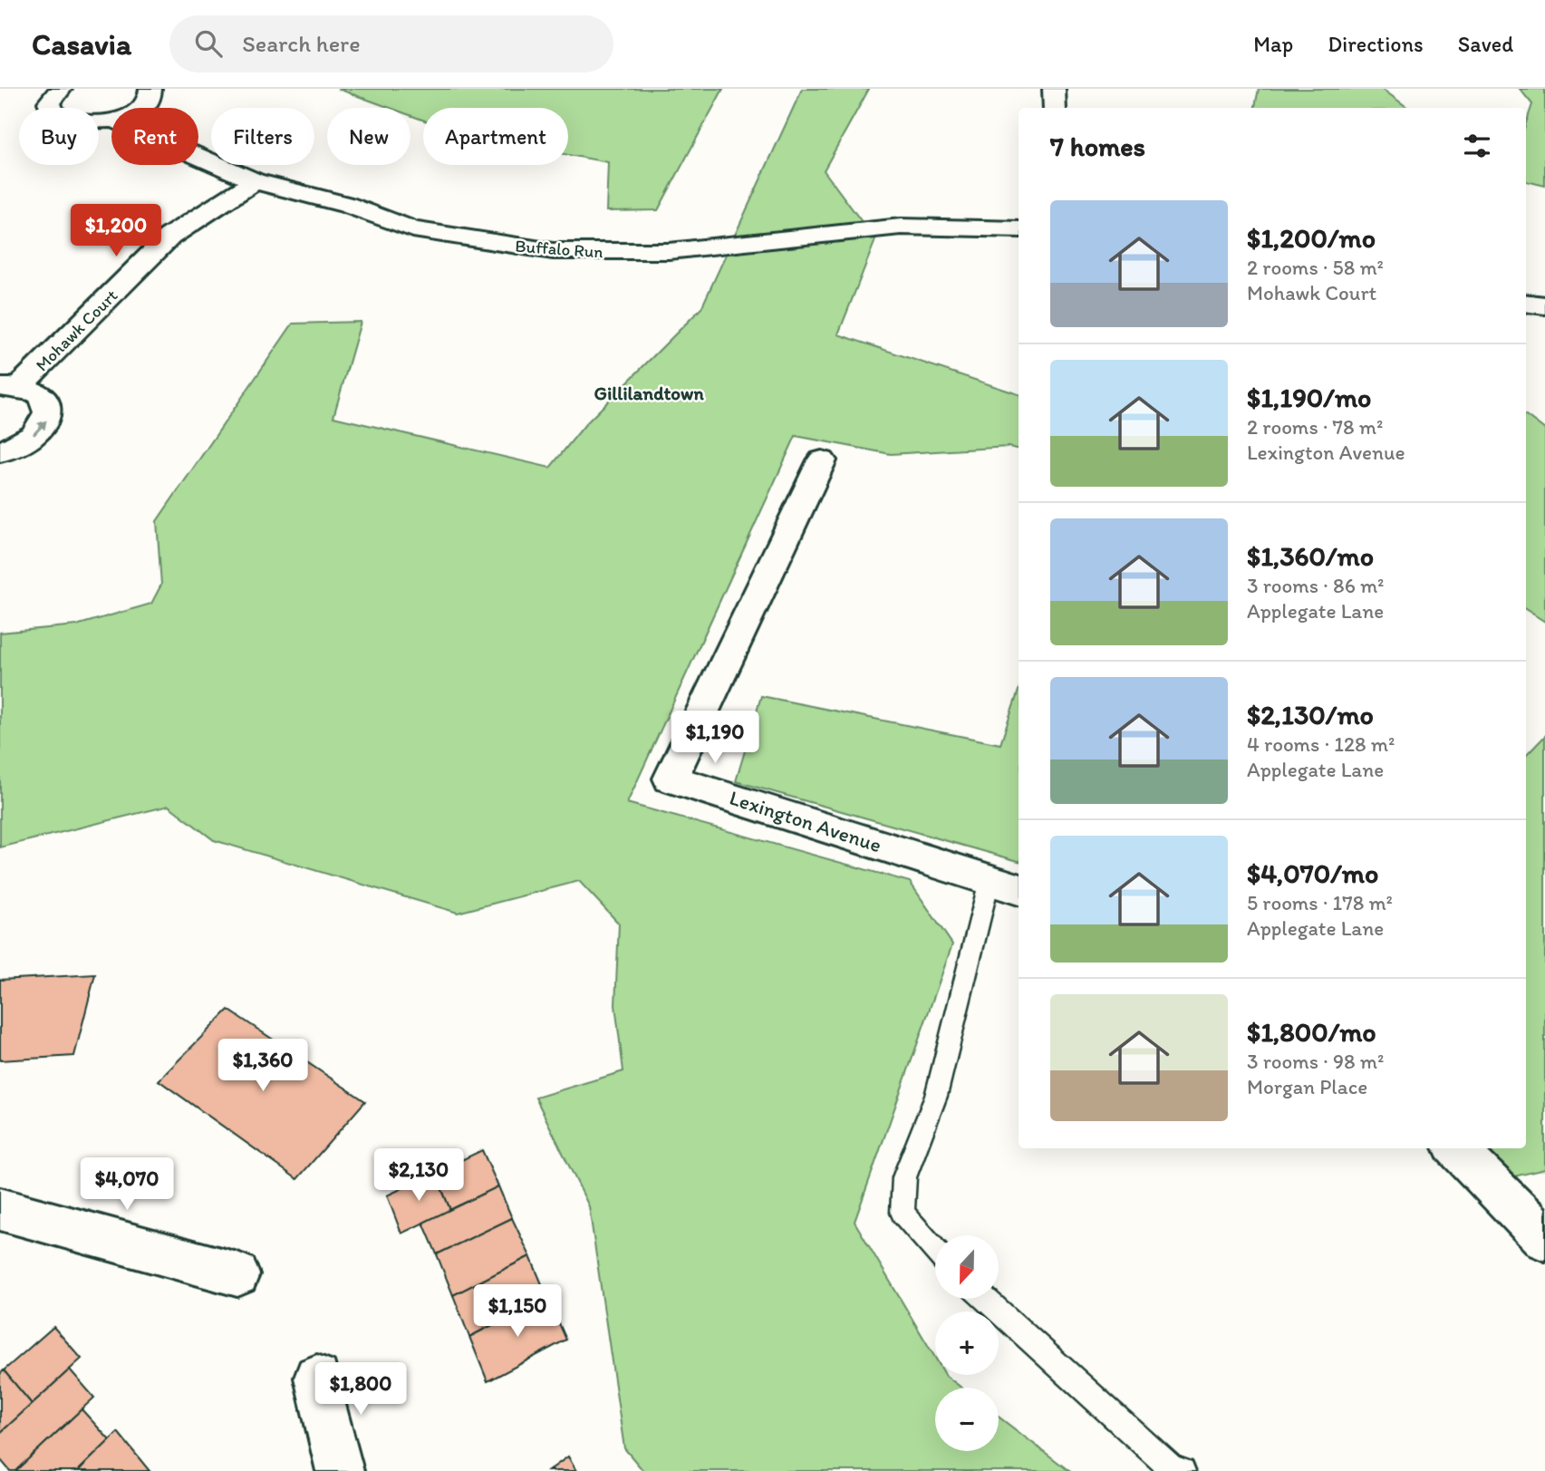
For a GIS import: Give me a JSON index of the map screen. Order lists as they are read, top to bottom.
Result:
{
  "streets": {
    "street": ["Buffalo Run", "Mohawk Court", "Lexington Avenue"]
  },
  "crossings": [
    ["Buffalo Run", "Mohawk Court"]
  ],
  "districts": ["Gillilandtown"],
  "north": "bottom",
  "page": {
    "header": "Casavia",
    "search": "Search here",
    "nav": ["Map", "Directions", "Saved"],
    "chip": [
      "Buy",
      "Rent",
      "Filters",
      "New",
      "Apartment"
    ],
    "heading": "7 homes",
    "list": [
      {
        "name": "$1,200/mo",
        "note": "2 rooms · 58 m² · Mohawk Court"
      },
      {
        "name": "$1,190/mo",
        "note": "2 rooms · 78 m² · Lexington Avenue"
      },
      {
        "name": "$1,360/mo",
        "note": "3 rooms · 86 m² · Applegate Lane"
      },
      {
        "name": "$2,130/mo",
        "note": "4 rooms · 128 m² · Applegate Lane"
      },
      {
        "name": "$4,070/mo",
        "note": "5 rooms · 178 m² · Applegate Lane"
      },
      {
        "name": "$1,800/mo",
        "note": "3 rooms · 98 m² · Morgan Place"
      }
    ],
    "price": [
      "$1,200",
      "$1,190",
      "$1,360",
      "$2,130",
      "$4,070",
      "$1,150",
      "$1,800"
    ],
    "map_buttons": ["+", "−"]
  }
}
